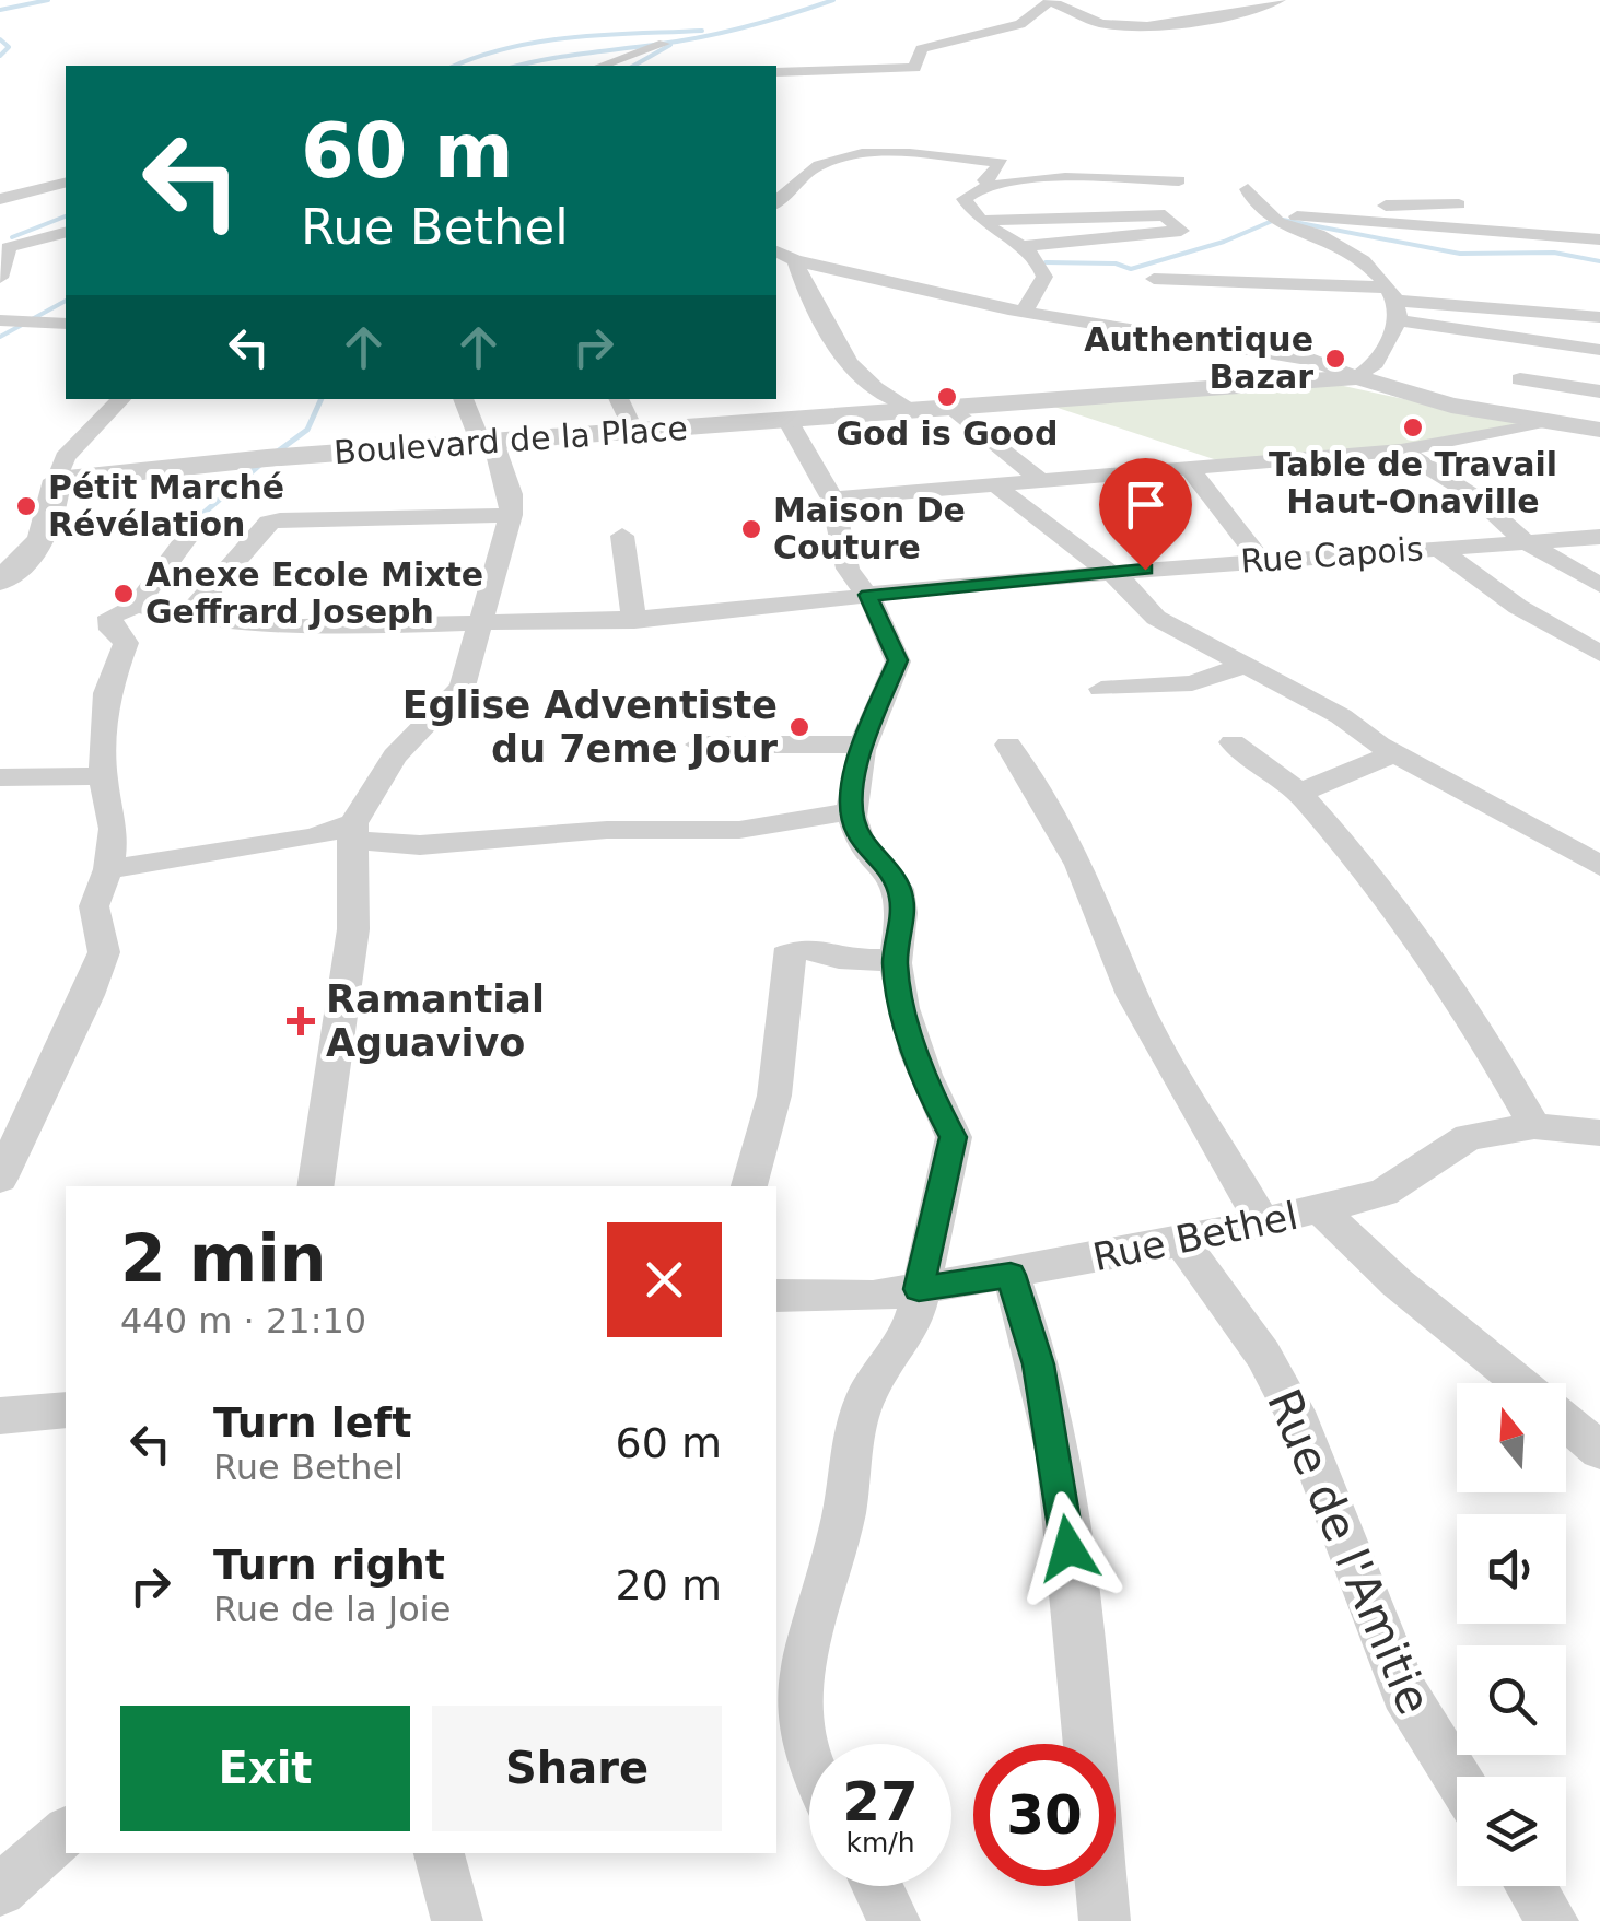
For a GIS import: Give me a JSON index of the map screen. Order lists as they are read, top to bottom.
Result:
{
  "streets": {
    "street": [
      "Boulevard de la Place",
      "Rue Capois",
      "Rue Bethel",
      "Rue de l'Amitie"
    ]
  },
  "crossings": [
    ["Rue Bethel", "Rue de l'Amitie"]
  ],
  "places": {
    "other": [
      "Authentique Bazar",
      "God is Good",
      "Table de Travail Haut-Onaville",
      "Pétit Marché Révélation",
      "Maison De Couture",
      "Anexe Ecole Mixte Geffrard Joseph",
      "Eglise Adventiste du 7eme Jour"
    ],
    "health": ["Ramantial Aguavivo"]
  },
  "north": "top",
  "page": {
    "turn": ["60 m", "Rue Bethel"],
    "heading": ["2 min", "440 m · 21:10"],
    "list": [
      {
        "name": "Turn left",
        "note": "Rue Bethel",
        "value": "60 m"
      },
      {
        "name": "Turn right",
        "note": "Rue de la Joie",
        "value": "20 m"
      }
    ],
    "buttons": ["Exit", "Share"],
    "speed": "27 km/h",
    "limit": "30"
  }
}
